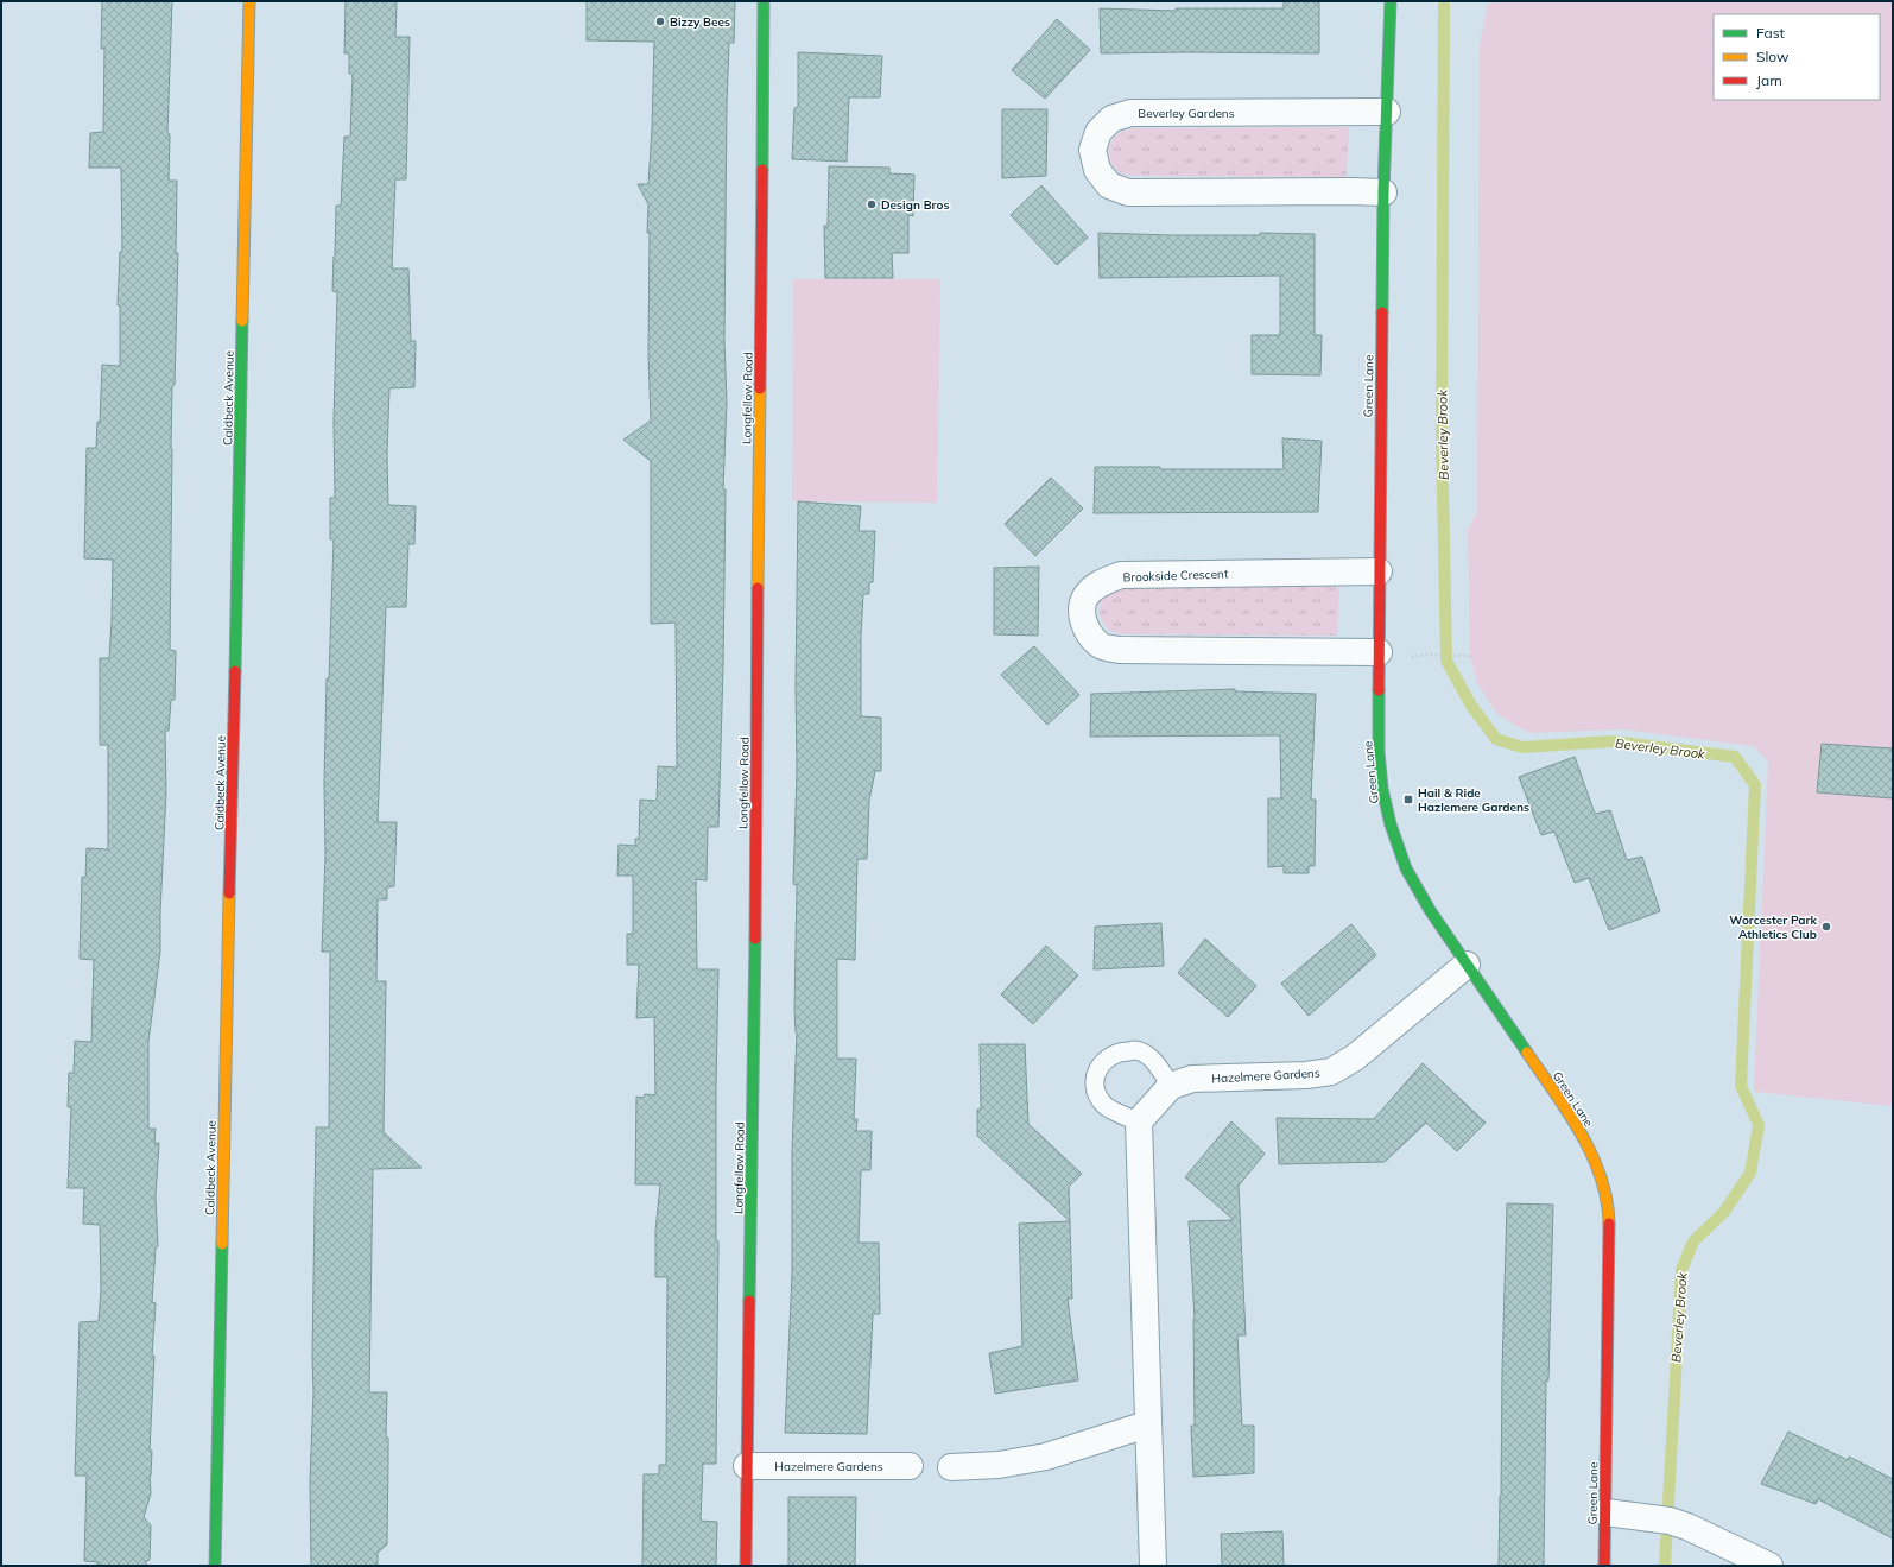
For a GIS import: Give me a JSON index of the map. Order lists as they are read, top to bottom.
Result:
{
  "streets": {
    "street": [
      "Beverley Gardens",
      "Green Lane",
      "Caldbeck Avenue",
      "Longfellow Road",
      "Brookside Crescent",
      "Hazelmere Gardens"
    ]
  },
  "crossings": [
    ["Beverley Gardens", "Green Lane"],
    ["Green Lane", "Brookside Crescent"],
    ["Green Lane", "Hazelmere Gardens"],
    ["Longfellow Road", "Hazelmere Gardens"]
  ],
  "water": ["Beverley Brook"],
  "places": {
    "other": ["Bizzy Bees", "Design Bros", "Worcester Park Athletics Club"],
    "transit": ["Hail & Ride Hazlemere Gardens"]
  },
  "legend": ["Fast", "Slow", "Jam"]
}
